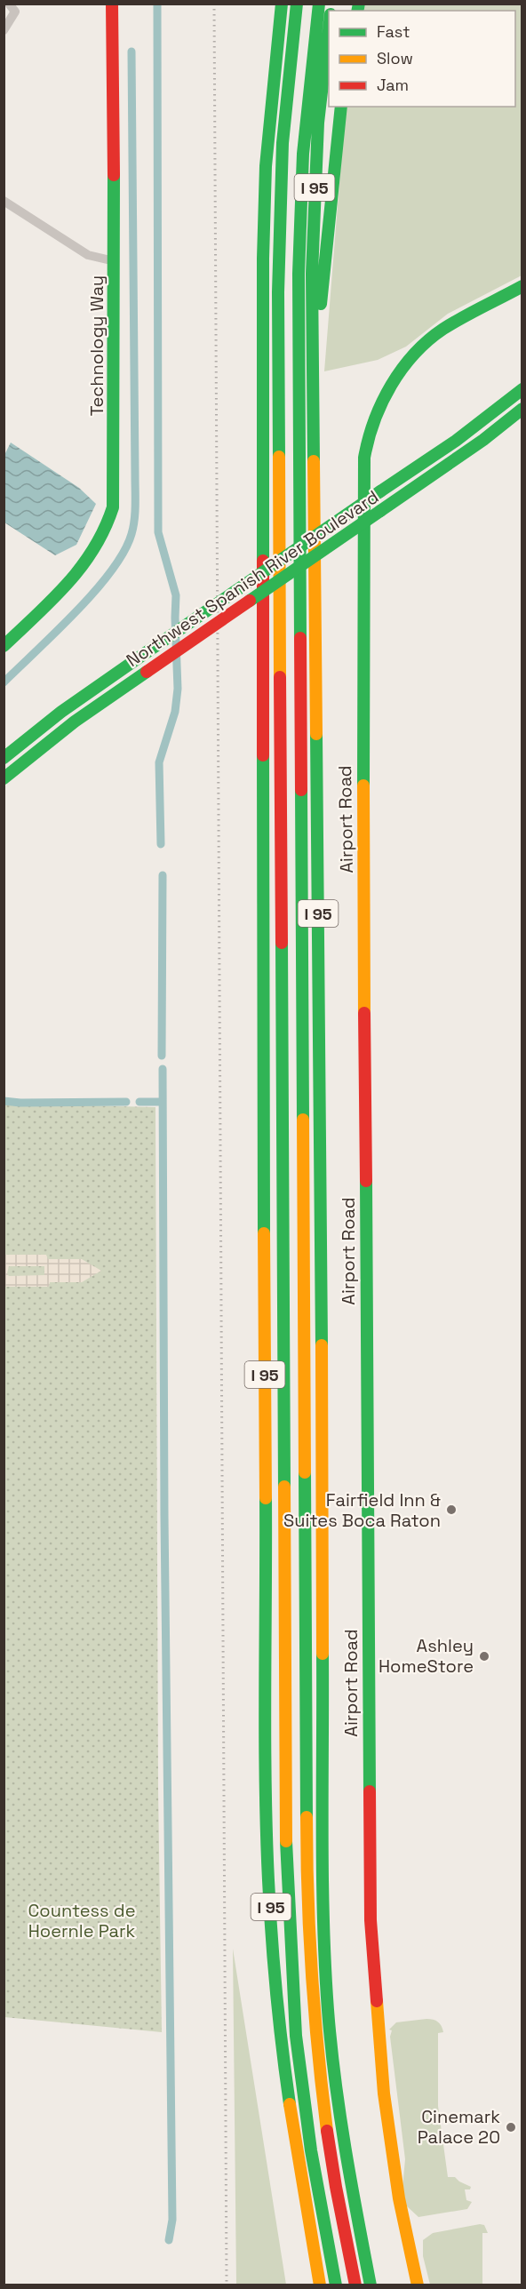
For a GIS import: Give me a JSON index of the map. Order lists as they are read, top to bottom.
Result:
{
  "streets": {
    "main road": [
      "I 95",
      "Technology Way",
      "Northwest Spanish River Boulevard",
      "Airport Road"
    ]
  },
  "parks": ["Countess de Hoernle Park"],
  "places": ["Fairfield Inn & Suites Boca Raton", "Ashley HomeStore", "Cinemark Palace 20"],
  "legend": ["Fast", "Slow", "Jam"]
}
